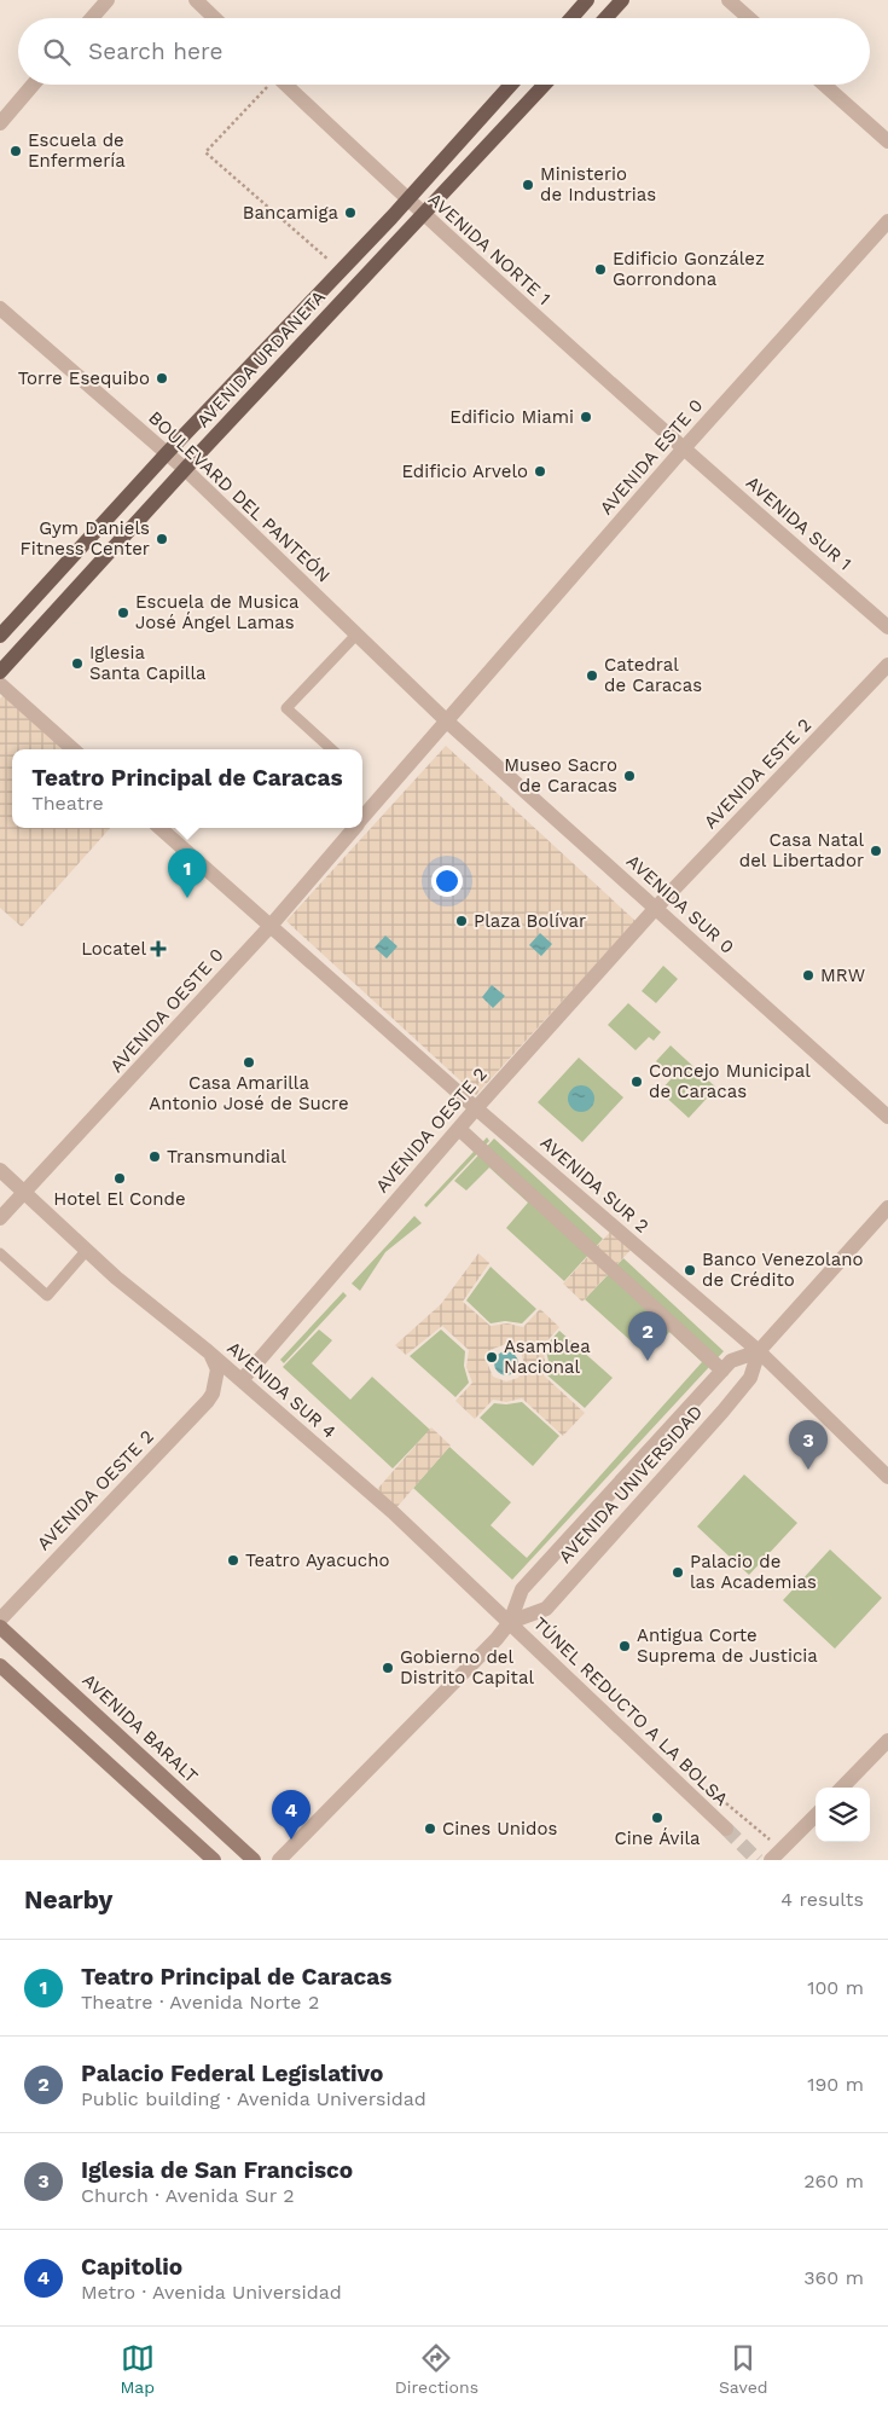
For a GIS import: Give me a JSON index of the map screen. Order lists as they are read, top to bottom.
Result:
{
  "streets": {
    "main road": ["AVENIDA URDANETA", "AVENIDA BARALT"],
    "street": [
      "AVENIDA NORTE 1",
      "AVENIDA ESTE 0",
      "BOULEVARD DEL PANTEÓN",
      "AVENIDA SUR 1",
      "AVENIDA ESTE 2",
      "AVENIDA SUR 0",
      "AVENIDA OESTE 0",
      "AVENIDA OESTE 2",
      "AVENIDA SUR 2",
      "AVENIDA SUR 4",
      "AVENIDA UNIVERSIDAD",
      "TÚNEL REDUCTO A LA BOLSA"
    ]
  },
  "crossings": [
    ["AVENIDA NORTE 1", "AVENIDA URDANETA"],
    ["AVENIDA NORTE 1", "AVENIDA ESTE 0"],
    ["AVENIDA NORTE 1", "AVENIDA SUR 1"],
    ["AVENIDA URDANETA", "BOULEVARD DEL PANTEÓN"],
    ["AVENIDA ESTE 0", "BOULEVARD DEL PANTEÓN"],
    ["AVENIDA ESTE 0", "AVENIDA SUR 1"],
    ["AVENIDA ESTE 0", "AVENIDA SUR 0"],
    ["AVENIDA ESTE 0", "AVENIDA OESTE 0"],
    ["BOULEVARD DEL PANTEÓN", "AVENIDA SUR 0"],
    ["BOULEVARD DEL PANTEÓN", "AVENIDA OESTE 0"],
    ["AVENIDA ESTE 2", "AVENIDA SUR 0"],
    ["AVENIDA ESTE 2", "AVENIDA OESTE 2"],
    ["AVENIDA SUR 0", "AVENIDA OESTE 0"],
    ["AVENIDA SUR 0", "AVENIDA OESTE 2"],
    ["AVENIDA OESTE 0", "AVENIDA SUR 2"],
    ["AVENIDA OESTE 0", "AVENIDA SUR 4"],
    ["AVENIDA OESTE 2", "AVENIDA SUR 2"],
    ["AVENIDA OESTE 2", "AVENIDA SUR 4"],
    ["AVENIDA SUR 2", "AVENIDA UNIVERSIDAD"],
    ["AVENIDA SUR 4", "AVENIDA UNIVERSIDAD"],
    ["AVENIDA SUR 4", "TÚNEL REDUCTO A LA BOLSA"],
    ["AVENIDA UNIVERSIDAD", "TÚNEL REDUCTO A LA BOLSA"]
  ],
  "places": {
    "other": [
      "Escuela de Enfermería",
      "Ministerio de Industrias",
      "Bancamiga",
      "Edificio González Gorrondona",
      "Torre Esequibo",
      "Edificio Miami",
      "Edificio Arvelo",
      "Gym Daniels Fitness Center",
      "Escuela de Musica José Ángel Lamas",
      "Iglesia Santa Capilla",
      "Catedral de Caracas",
      "Museo Sacro de Caracas",
      "Casa Natal del Libertador",
      "Plaza Bolívar",
      "MRW",
      "Casa Amarilla Antonio José de Sucre",
      "Concejo Municipal de Caracas",
      "Transmundial",
      "Hotel El Conde",
      "Banco Venezolano de Crédito",
      "Asamblea Nacional",
      "Teatro Ayacucho",
      "Palacio de las Academias",
      "Antigua Corte Suprema de Justicia",
      "Gobierno del Distrito Capital",
      "Cine Ávila",
      "Cines Unidos"
    ],
    "health": ["Locatel"]
  },
  "page": {
    "search": "Search here",
    "popup": ["Teatro Principal de Caracas", "Theatre"],
    "pins": [
      "1",
      "2",
      "3",
      "4"
    ],
    "heading": ["Nearby", "4 results"],
    "list": [
      {
        "mark": "1",
        "name": "Teatro Principal de Caracas",
        "note": "Theatre · Avenida Norte 2",
        "value": "100 m"
      },
      {
        "mark": "2",
        "name": "Palacio Federal Legislativo",
        "note": "Public building · Avenida Universidad",
        "value": "190 m"
      },
      {
        "mark": "3",
        "name": "Iglesia de San Francisco",
        "note": "Church · Avenida Sur 2",
        "value": "260 m"
      },
      {
        "mark": "4",
        "name": "Capitolio",
        "note": "Metro · Avenida Universidad",
        "value": "360 m"
      }
    ],
    "nav": ["Map", "Directions", "Saved"]
  }
}
